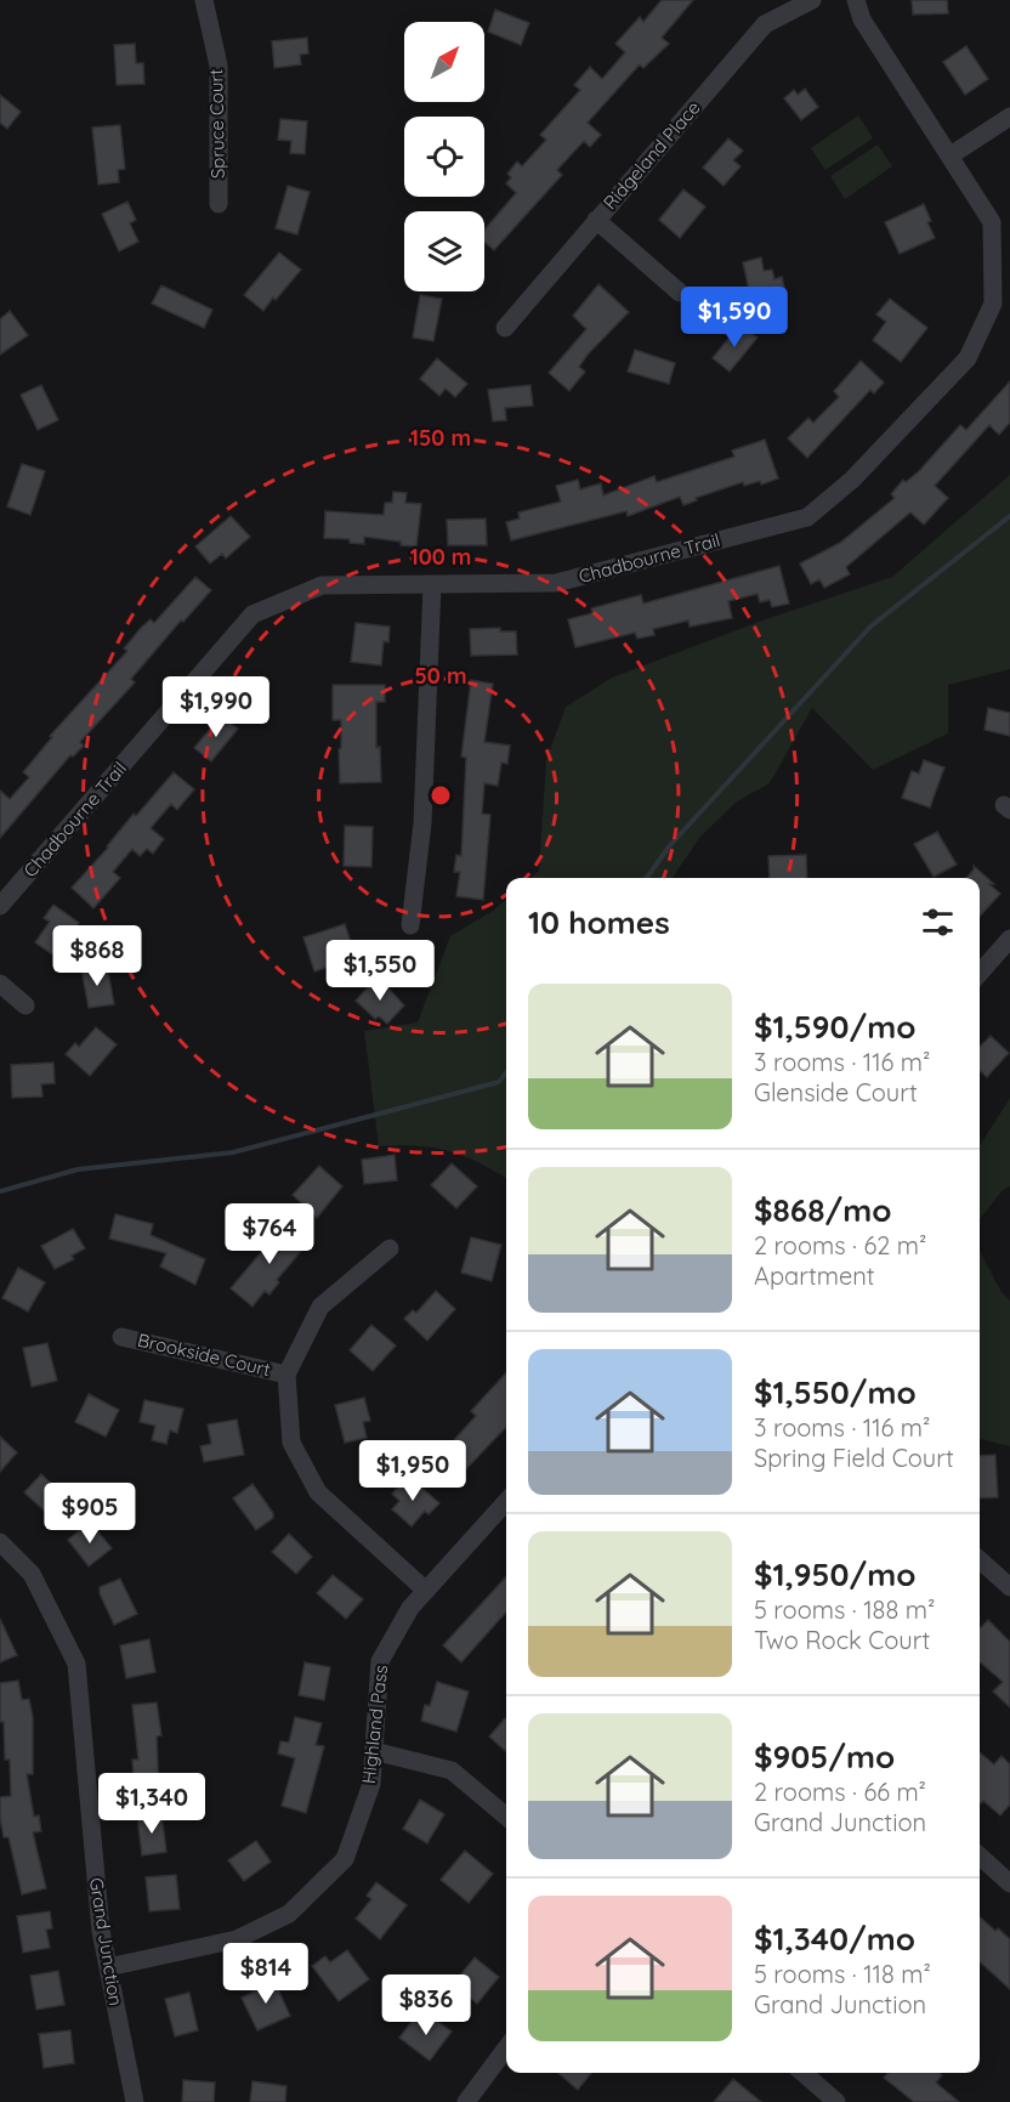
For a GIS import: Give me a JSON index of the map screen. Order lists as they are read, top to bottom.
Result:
{
  "streets": {
    "street": [
      "Spruce Court",
      "Ridgeland Place",
      "Chadbourne Trail",
      "Brookside Court",
      "Highland Pass",
      "Grand Junction"
    ]
  },
  "crossings": [
    ["Highland Pass", "Grand Junction"]
  ],
  "north": "top right",
  "page": {
    "price": [
      "$1,590",
      "$1,990",
      "$868",
      "$1,550",
      "$764",
      "$1,950",
      "$905",
      "$1,340",
      "$814",
      "$836"
    ],
    "heading": "10 homes",
    "list": [
      {
        "name": "$1,590/mo",
        "note": "3 rooms · 116 m² · Glenside Court"
      },
      {
        "name": "$868/mo",
        "note": "2 rooms · 62 m² · Apartment"
      },
      {
        "name": "$1,550/mo",
        "note": "3 rooms · 116 m² · Spring Field Court"
      },
      {
        "name": "$1,950/mo",
        "note": "5 rooms · 188 m² · Two Rock Court"
      },
      {
        "name": "$905/mo",
        "note": "2 rooms · 66 m² · Grand Junction"
      },
      {
        "name": "$1,340/mo",
        "note": "5 rooms · 118 m² · Grand Junction"
      }
    ]
  },
  "rings": ["150 m", "100 m", "50 m"]
}
